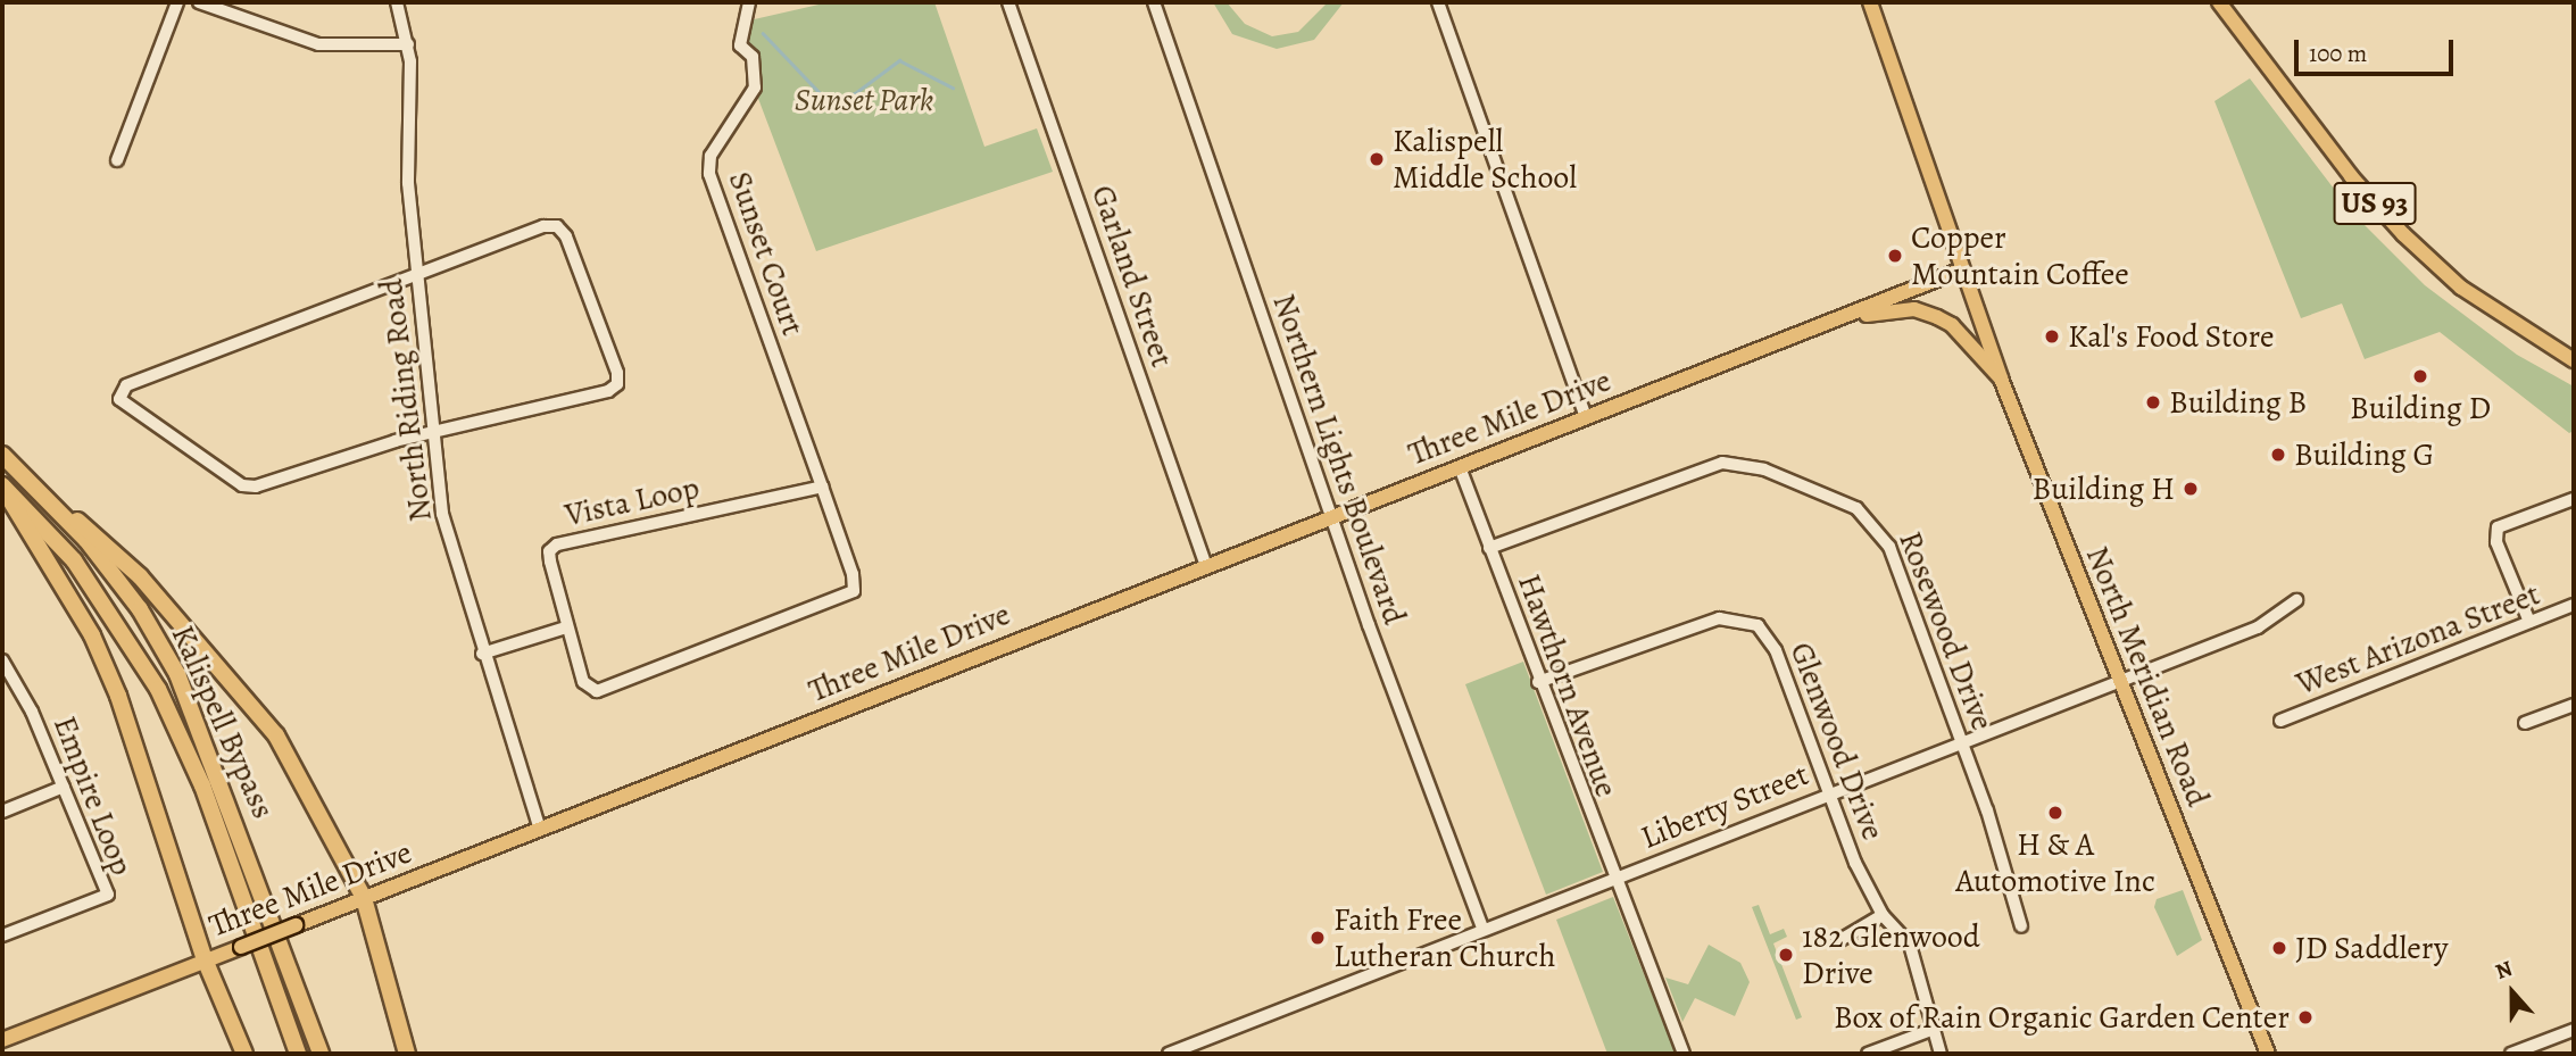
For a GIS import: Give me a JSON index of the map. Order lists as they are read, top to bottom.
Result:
{
  "streets": {
    "highway": ["Kalispell Bypass"],
    "main road": ["US 93", "Three Mile Drive", "North Meridian Road"],
    "street": [
      "Sunset Court",
      "Garland Street",
      "North Riding Road",
      "Northern Lights Boulevard",
      "Vista Loop",
      "Rosewood Drive",
      "West Arizona Street",
      "Hawthorn Avenue",
      "Glenwood Drive",
      "Empire Loop",
      "Liberty Street"
    ]
  },
  "crossings": [
    ["Sunset Court", "Vista Loop"],
    ["Garland Street", "Three Mile Drive"],
    ["North Riding Road", "Three Mile Drive"],
    ["Three Mile Drive", "Northern Lights Boulevard"],
    ["Three Mile Drive", "North Meridian Road"],
    ["Three Mile Drive", "Hawthorn Avenue"],
    ["Northern Lights Boulevard", "Liberty Street"],
    ["Rosewood Drive", "Hawthorn Avenue"],
    ["Rosewood Drive", "Liberty Street"],
    ["North Meridian Road", "Liberty Street"],
    ["Hawthorn Avenue", "Glenwood Drive"],
    ["Hawthorn Avenue", "Liberty Street"],
    ["Glenwood Drive", "Liberty Street"]
  ],
  "parks": ["Sunset Park"],
  "places": [
    "Kalispell Middle School",
    "Copper Mountain Coffee",
    "Kal's Food Store",
    "Building D",
    "Building B",
    "Building G",
    "Building H",
    "H & A Automotive Inc",
    "Faith Free Lutheran Church",
    "JD Saddlery",
    "182 Glenwood Drive",
    "Box of Rain Organic Garden Center"
  ],
  "scale_bar": "100 m",
  "north": "top"
}
